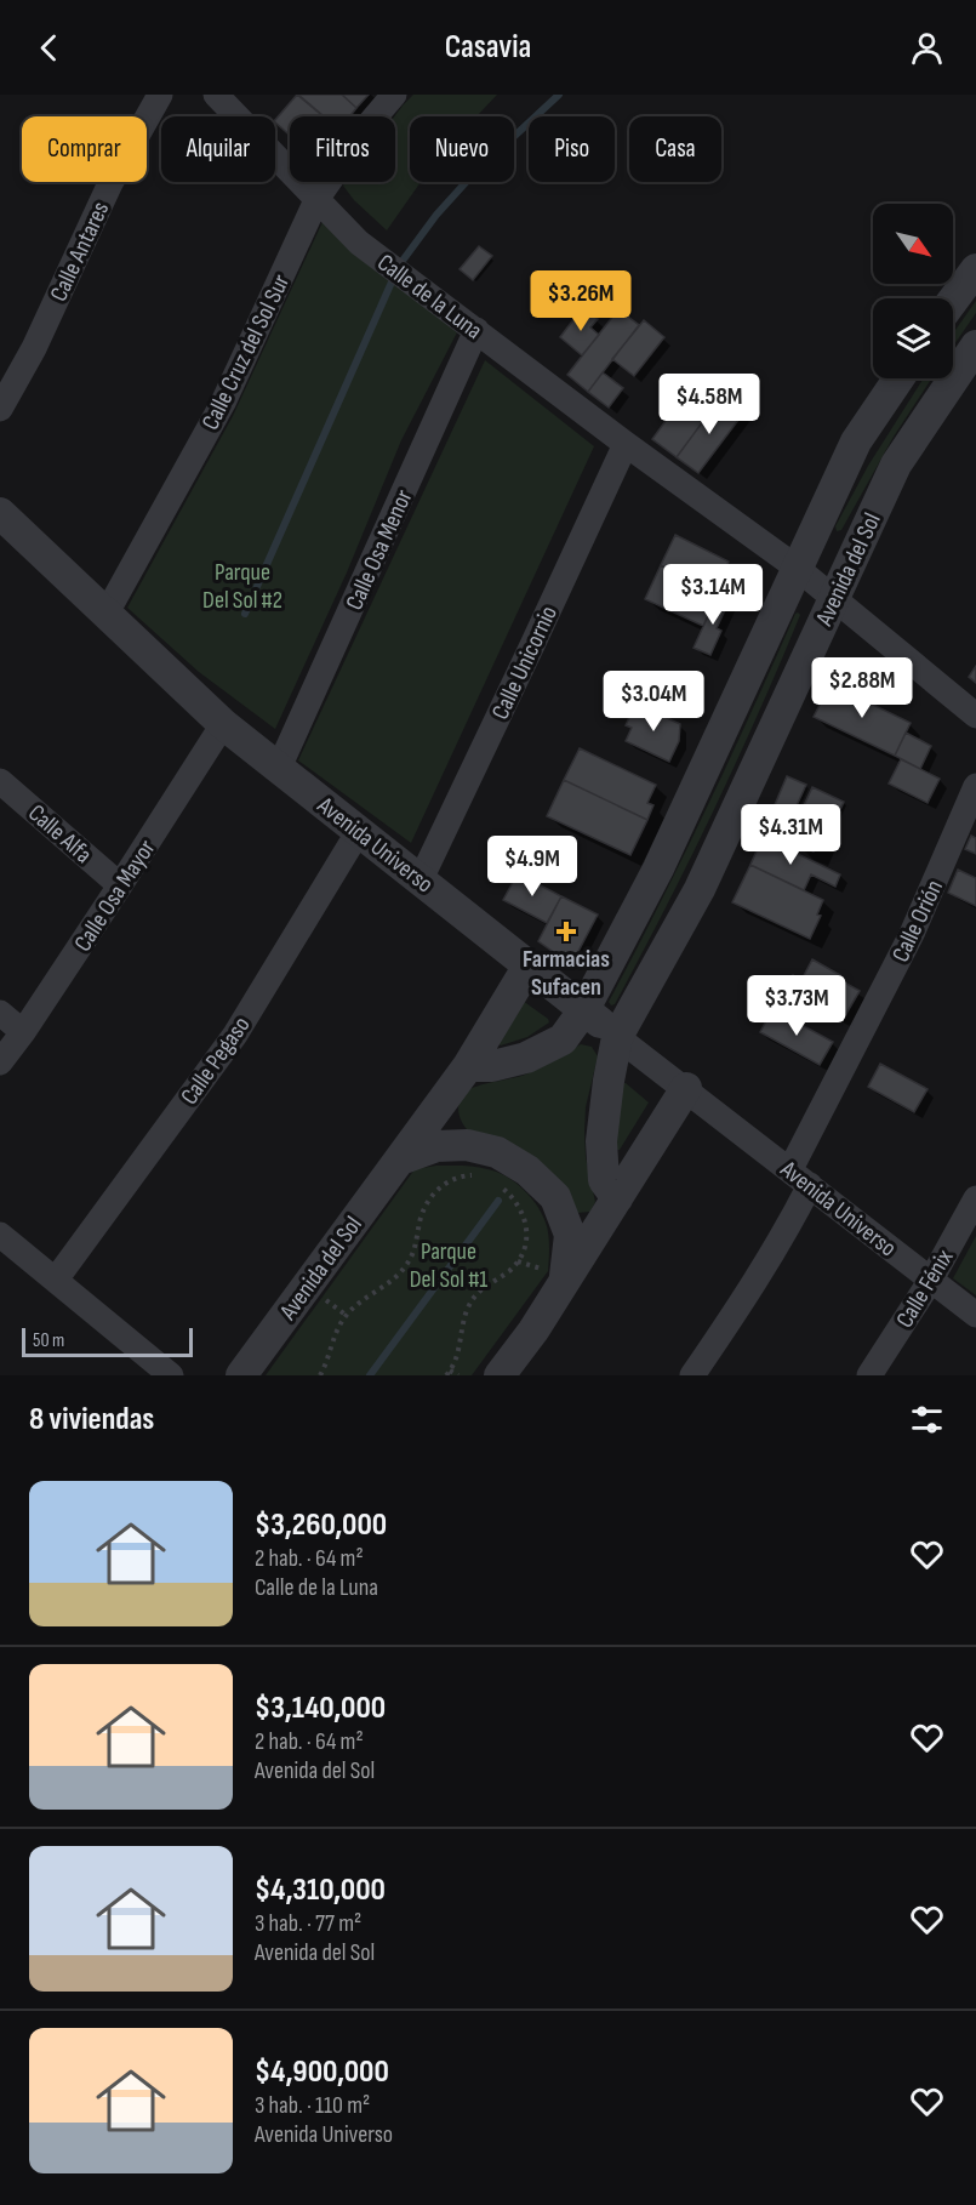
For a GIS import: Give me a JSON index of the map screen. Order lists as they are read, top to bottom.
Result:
{
  "streets": {
    "street": [
      "Calle Antares",
      "Calle de la Luna",
      "Calle Cruz del Sol Sur",
      "Calle Osa Menor",
      "Avenida del Sol",
      "Calle Unicornio",
      "Calle Alfa",
      "Avenida Universo",
      "Calle Osa Mayor",
      "Calle Orión",
      "Calle Pegaso",
      "Calle Fénix"
    ]
  },
  "crossings": [
    ["Calle de la Luna", "Calle Cruz del Sol Sur"],
    ["Calle de la Luna", "Calle Osa Menor"],
    ["Calle de la Luna", "Avenida del Sol"],
    ["Calle de la Luna", "Calle Unicornio"],
    ["Calle Cruz del Sol Sur", "Avenida Universo"],
    ["Calle Osa Menor", "Avenida Universo"],
    ["Avenida del Sol", "Avenida Universo"],
    ["Calle Unicornio", "Avenida Universo"],
    ["Calle Alfa", "Calle Osa Mayor"],
    ["Avenida Universo", "Calle Osa Mayor"],
    ["Avenida Universo", "Calle Orión"],
    ["Avenida Universo", "Calle Pegaso"],
    ["Avenida Universo", "Calle Fénix"]
  ],
  "parks": ["Parque Del Sol #2", "Parque Del Sol #1"],
  "places": {
    "health": ["Farmacias Sufacen"]
  },
  "scale_bar": "50 m",
  "north": "bottom right",
  "page": {
    "header": "Casavia",
    "chip": [
      "Comprar",
      "Alquilar",
      "Filtros",
      "Nuevo",
      "Piso",
      "Casa"
    ],
    "price": [
      "$3.26M",
      "$4.58M",
      "$3.14M",
      "$2.88M",
      "$3.04M",
      "$4.31M",
      "$4.9M",
      "$3.73M"
    ],
    "scale": "50 m",
    "heading": "8 viviendas",
    "list": [
      {
        "name": "$3,260,000",
        "note": "2 hab. · 64 m² · Calle de la Luna"
      },
      {
        "name": "$3,140,000",
        "note": "2 hab. · 64 m² · Avenida del Sol"
      },
      {
        "name": "$4,310,000",
        "note": "3 hab. · 77 m² · Avenida del Sol"
      },
      {
        "name": "$4,900,000",
        "note": "3 hab. · 110 m² · Avenida Universo"
      }
    ]
  }
}
